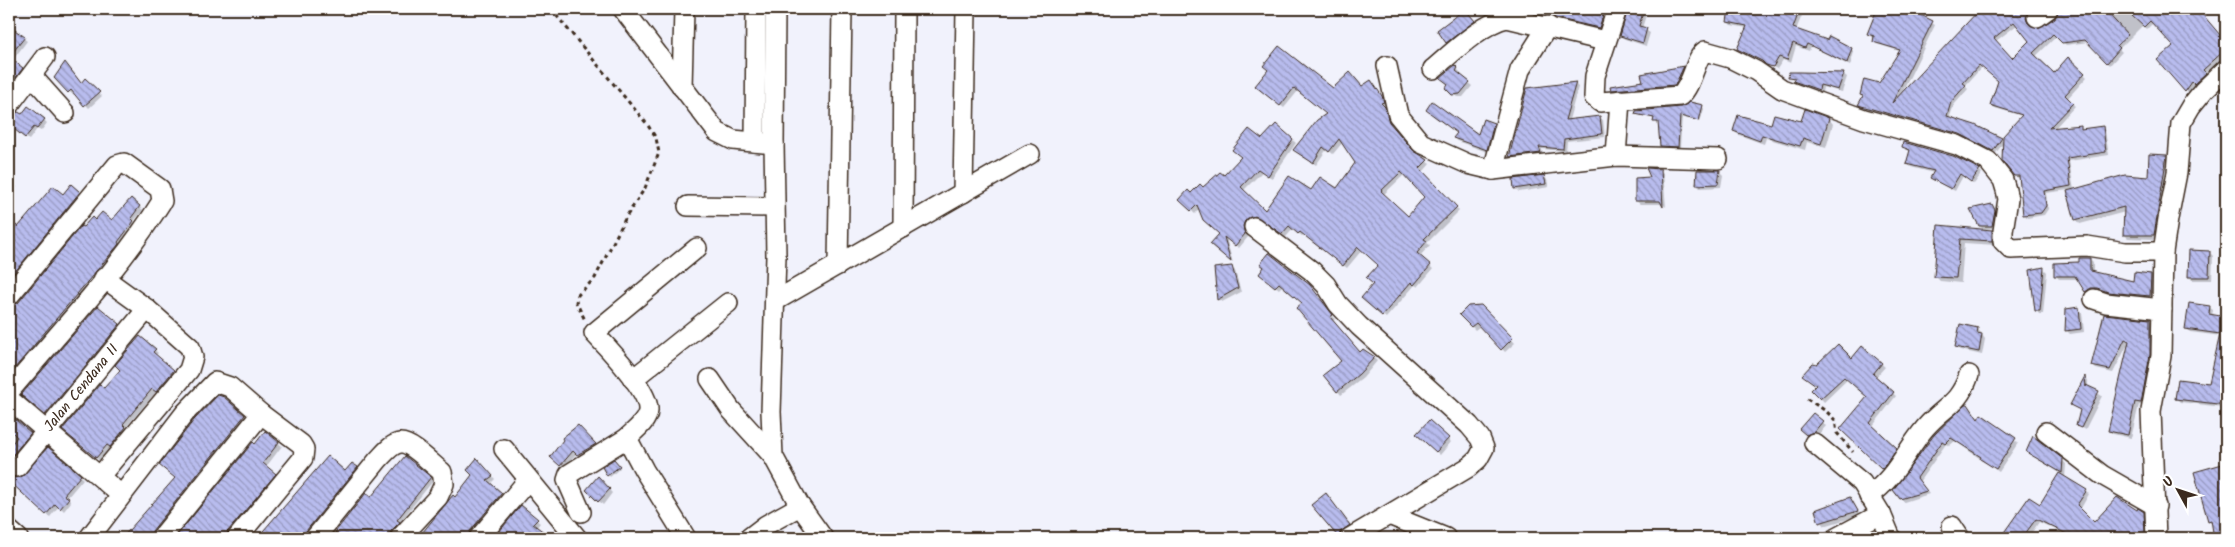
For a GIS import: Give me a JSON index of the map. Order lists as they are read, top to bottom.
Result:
{
  "streets": {
    "street": ["Jalan Cendana II"]
  },
  "north": "top left"
}
